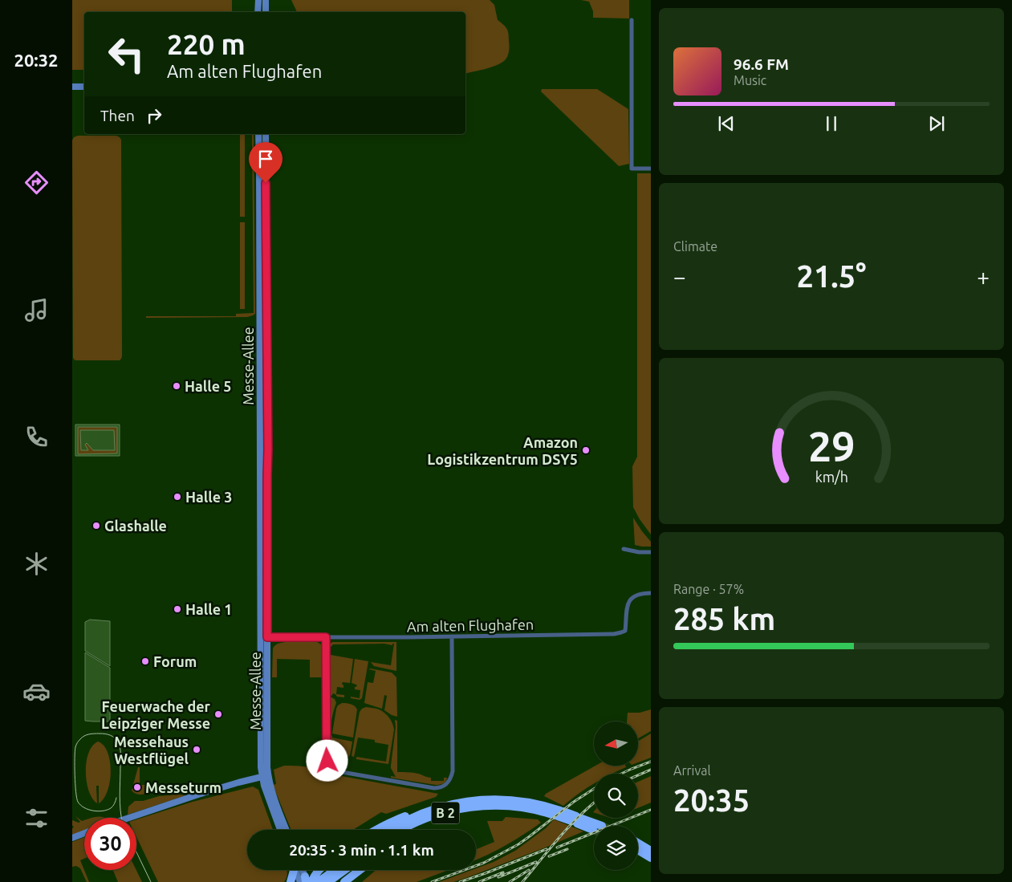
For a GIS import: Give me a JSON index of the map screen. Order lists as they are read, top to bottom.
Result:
{
  "streets": {
    "highway": ["B 2"],
    "main road": ["Messe-Allee"],
    "street": ["Am alten Flughafen"]
  },
  "crossings": [
    ["Messe-Allee", "Am alten Flughafen"]
  ],
  "places": [
    "Halle 5",
    "Amazon Logistikzentrum DSY5",
    "Halle 3",
    "Glashalle",
    "Halle 1",
    "Forum",
    "Feuerwache der Leipziger Messe",
    "Messehaus Westflügel",
    "Messeturm"
  ],
  "north": "left",
  "page": {
    "tabs": "20:32",
    "turn": ["220 m", "Am alten Flughafen"],
    "song": ["96.6 FM", "Music"],
    "then": "Then",
    "tile": [
      "Climate",
      ["Range · 57%", "285 km"],
      ["Arrival", "20:35"]
    ],
    "heat": ["−", "21.5°", "+"],
    "limit": "30",
    "trip": "20:35 · 3 min · 1.1 km",
    "gauge": ["29", "km/h"]
  }
}
